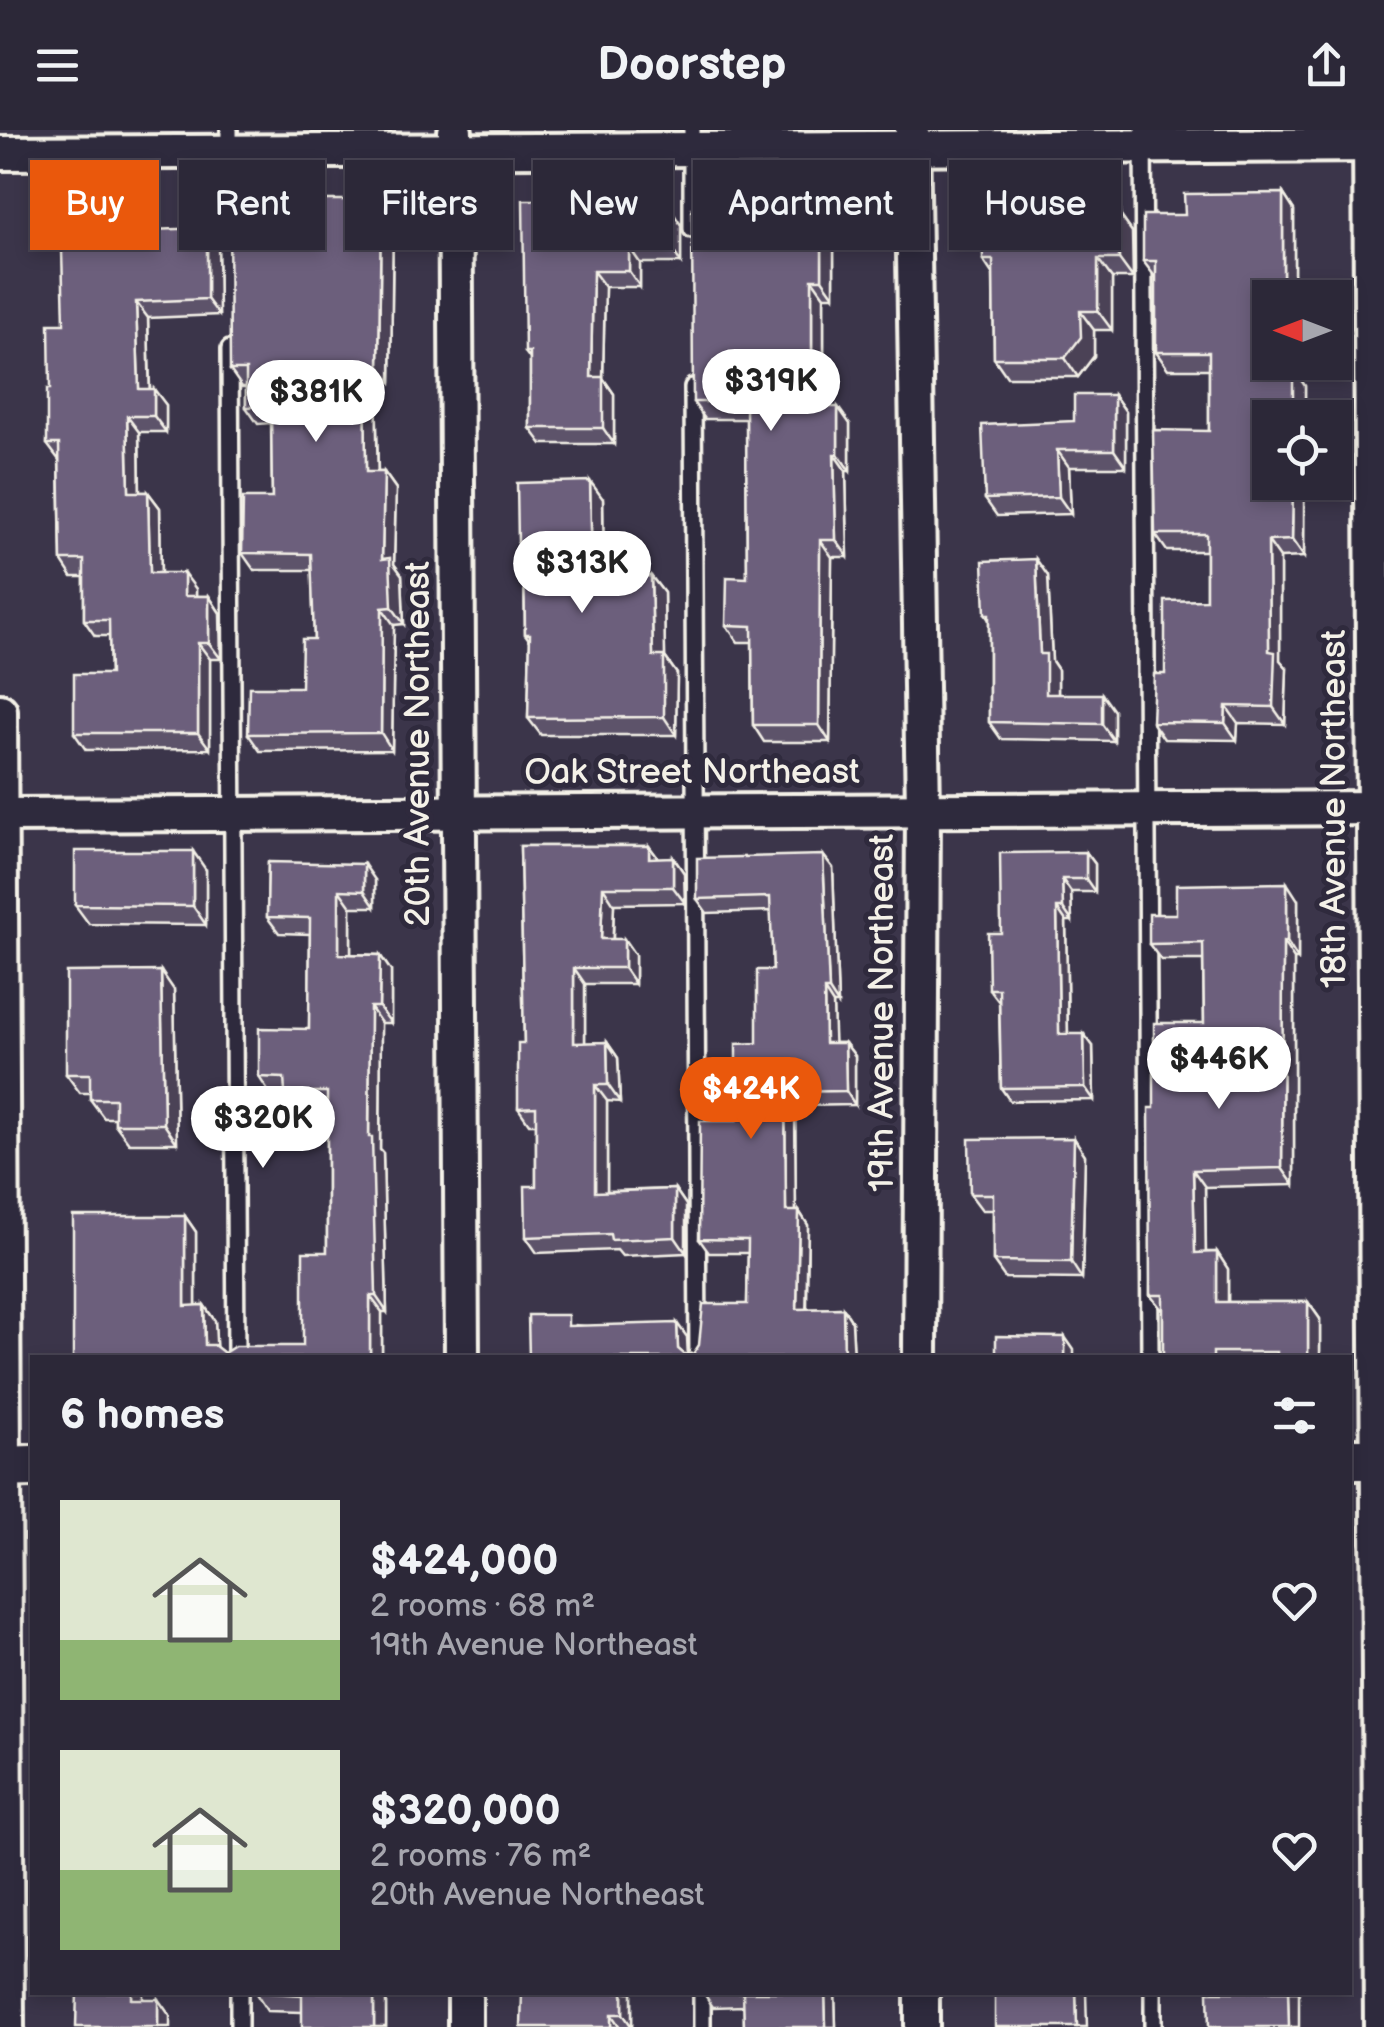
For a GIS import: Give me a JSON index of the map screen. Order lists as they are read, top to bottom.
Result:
{
  "streets": {
    "street": [
      "20th Avenue Northeast",
      "Oak Street Northeast",
      "18th Avenue Northeast",
      "19th Avenue Northeast"
    ]
  },
  "crossings": [
    ["20th Avenue Northeast", "Oak Street Northeast"],
    ["Oak Street Northeast", "18th Avenue Northeast"],
    ["Oak Street Northeast", "19th Avenue Northeast"]
  ],
  "north": "left",
  "page": {
    "header": "Doorstep",
    "chip": [
      "Buy",
      "Rent",
      "Filters",
      "New",
      "Apartment",
      "House"
    ],
    "price": [
      "$319K",
      "$381K",
      "$313K",
      "$446K",
      "$424K",
      "$320K"
    ],
    "heading": "6 homes",
    "list": [
      {
        "name": "$424,000",
        "note": "2 rooms · 68 m² · 19th Avenue Northeast"
      },
      {
        "name": "$320,000",
        "note": "2 rooms · 76 m² · 20th Avenue Northeast"
      }
    ]
  }
}
